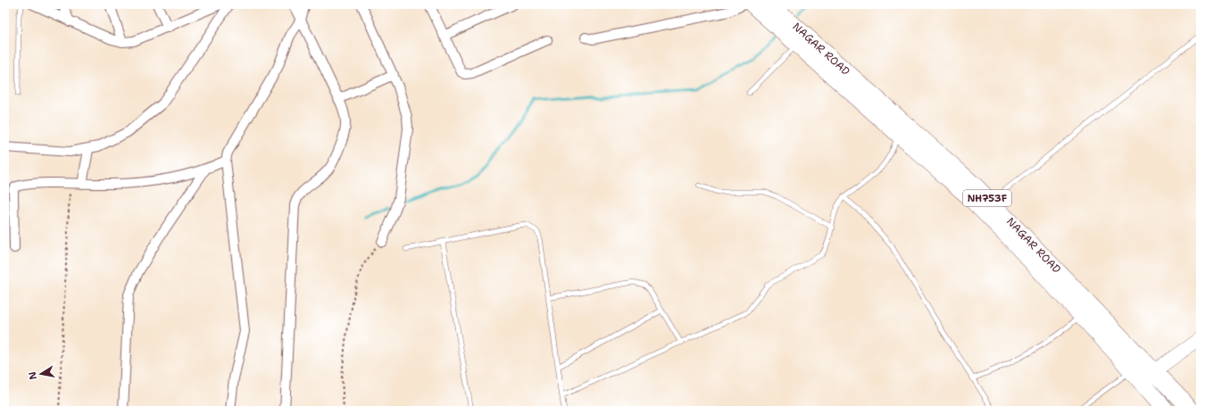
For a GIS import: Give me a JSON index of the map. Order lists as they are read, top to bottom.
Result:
{
  "streets": {
    "highway": ["NAGAR ROAD", "NH753F"]
  },
  "north": "left"
}
